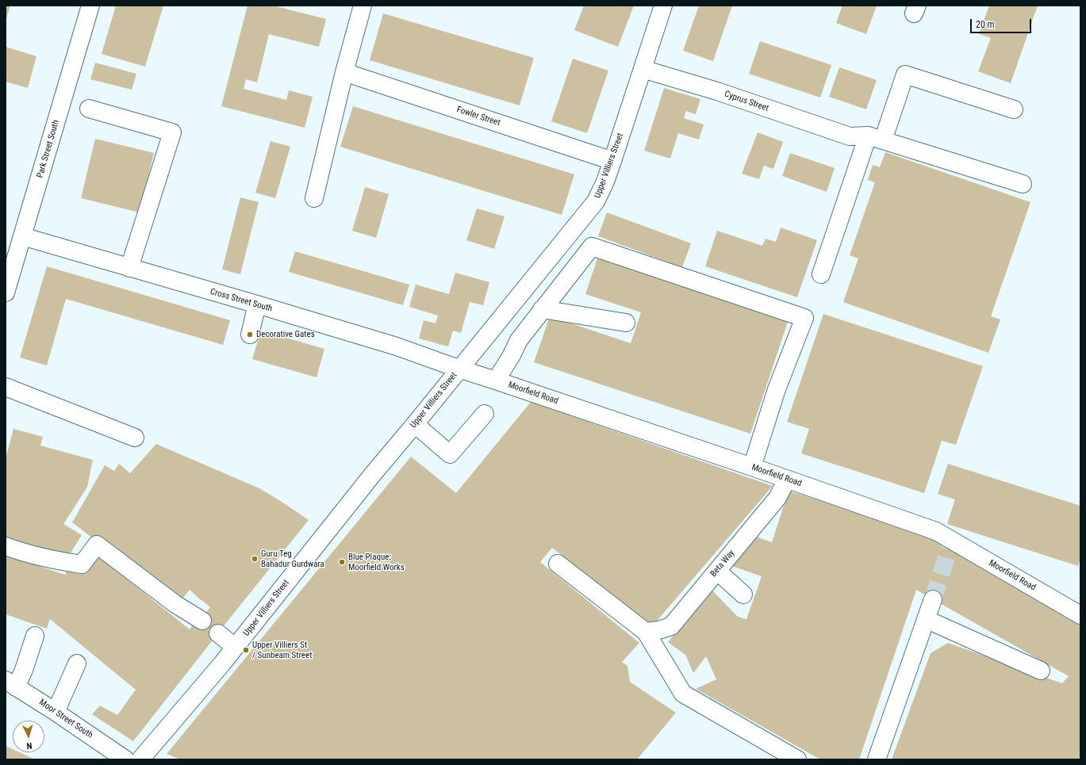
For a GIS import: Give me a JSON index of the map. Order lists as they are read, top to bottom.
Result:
{
  "streets": {
    "street": [
      "Cyprus Street",
      "Fowler Street",
      "Park Street South",
      "Upper Villiers Street",
      "Cross Street South",
      "Moorfield Road",
      "Beta Way",
      "Moor Street South"
    ]
  },
  "crossings": [
    ["Cyprus Street", "Upper Villiers Street"],
    ["Fowler Street", "Upper Villiers Street"],
    ["Park Street South", "Cross Street South"],
    ["Upper Villiers Street", "Cross Street South"],
    ["Upper Villiers Street", "Moorfield Road"],
    ["Cross Street South", "Moorfield Road"],
    ["Moorfield Road", "Beta Way"]
  ],
  "places": [
    "Decorative Gates",
    "Guru Teg Bahadur Gurdwara",
    "Blue Plaque: Moorfield Works",
    "Upper Villiers St / Sunbeam Street"
  ],
  "scale_bar": "20 m",
  "north": "bottom"
}
